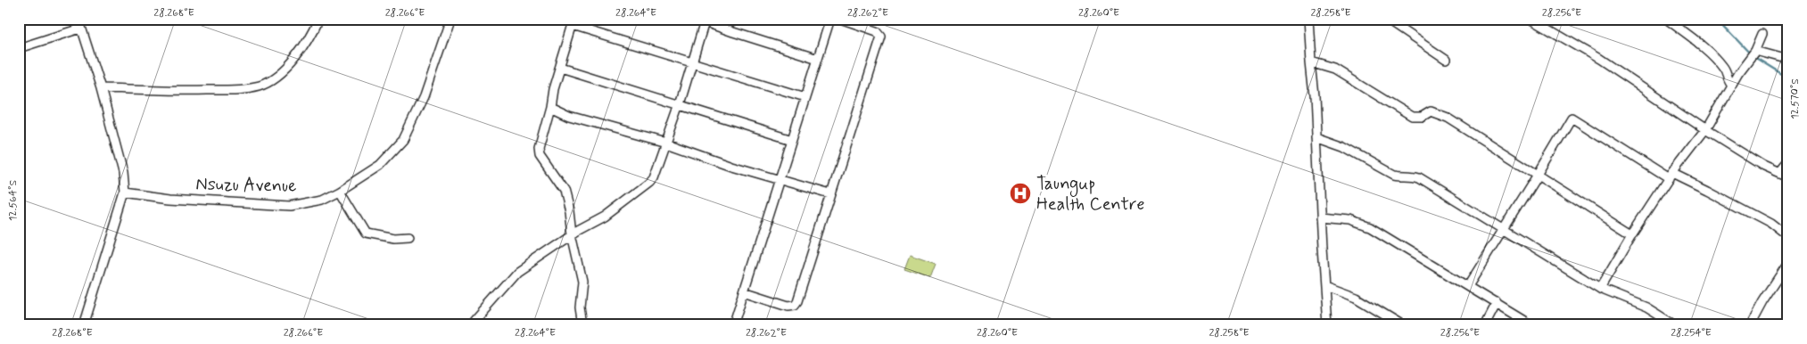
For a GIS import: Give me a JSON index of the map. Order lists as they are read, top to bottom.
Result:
{
  "streets": {
    "street": ["Nsuzu Avenue"]
  },
  "places": {
    "hospital": ["Taungup Health Centre"]
  },
  "coordinates": [
    "28.268°E",
    "28.266°E",
    "28.264°E",
    "28.262°E",
    "28.260°E",
    "28.258°E",
    "28.256°E",
    "12.570°S",
    "12.564°S",
    "28.254°E"
  ]
}
